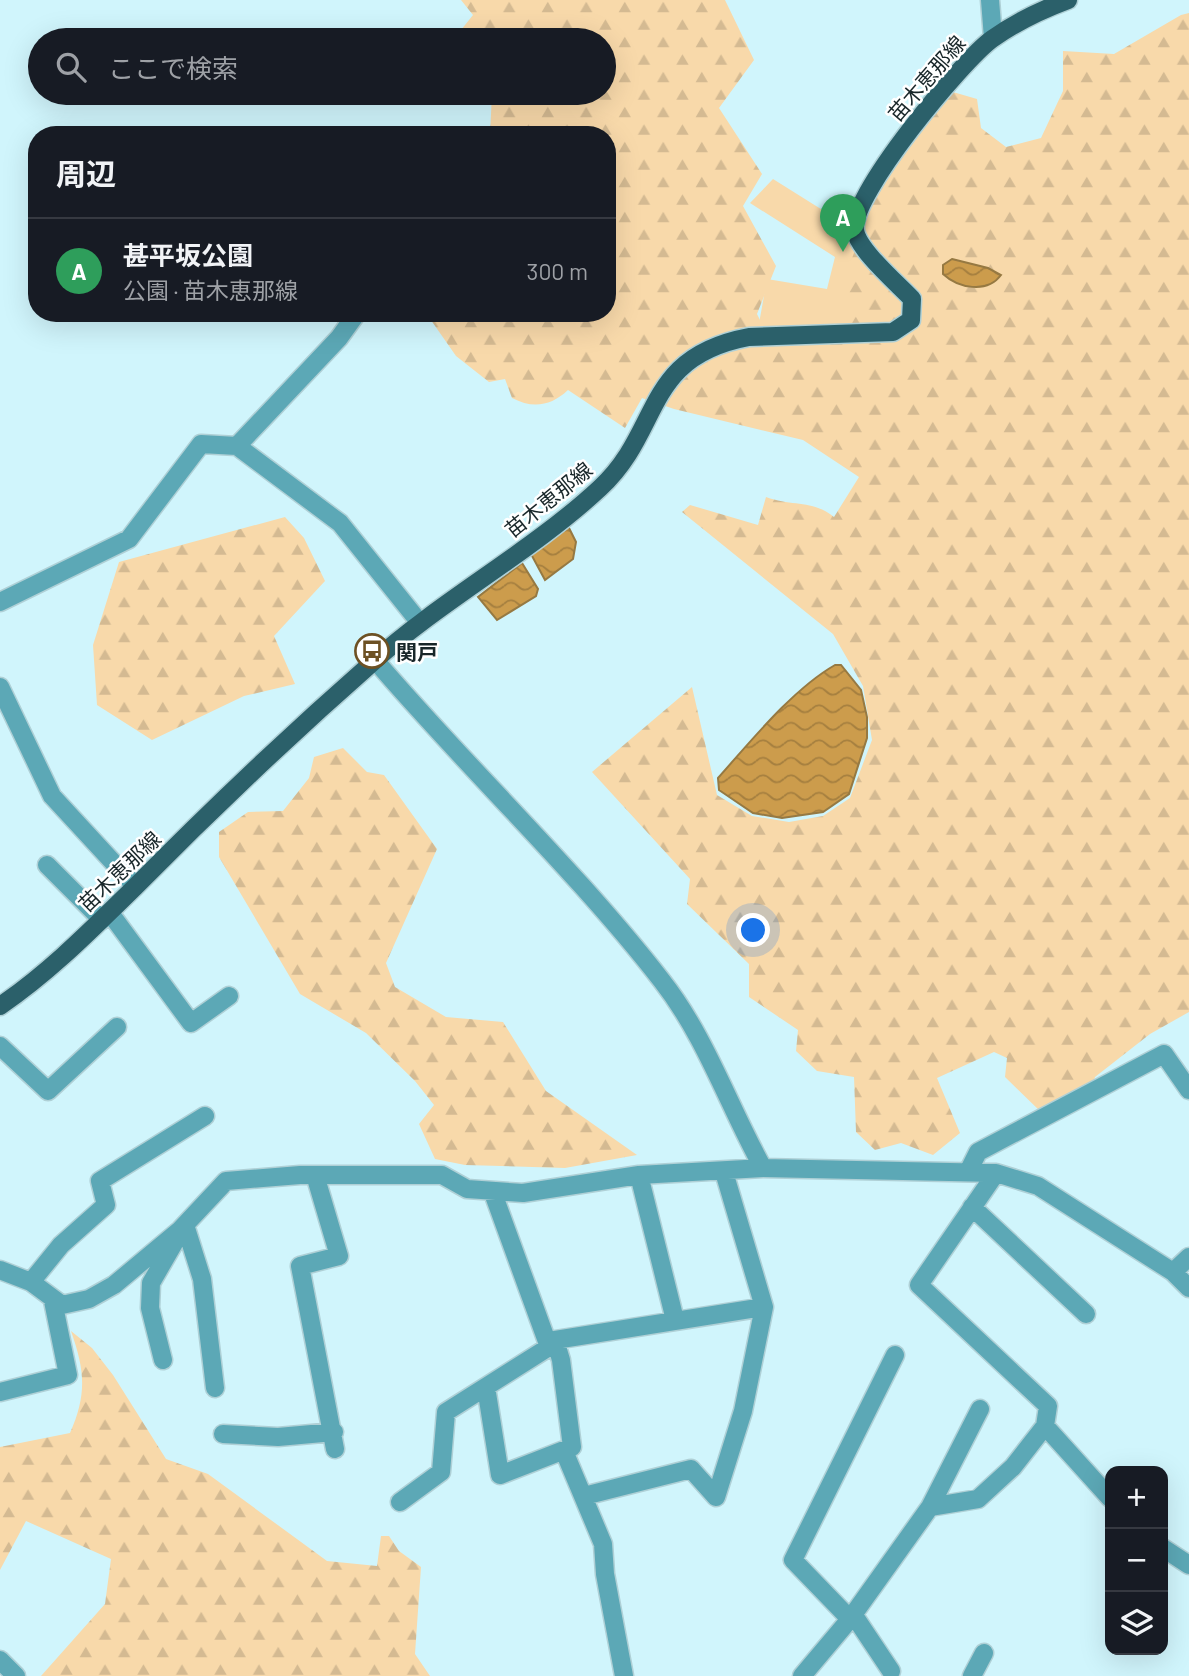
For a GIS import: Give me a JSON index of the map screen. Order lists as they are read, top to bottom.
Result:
{
  "streets": {
    "main road": ["苗木恵那線"]
  },
  "places": {
    "bus stop": ["関戸"]
  },
  "page": {
    "search": "ここで検索",
    "heading": "周辺",
    "pins": "A",
    "list": [
      {
        "mark": "A",
        "name": "甚平坂公園",
        "note": "公園 · 苗木恵那線",
        "value": "300 m"
      }
    ],
    "map_buttons": ["+", "−"]
  }
}
